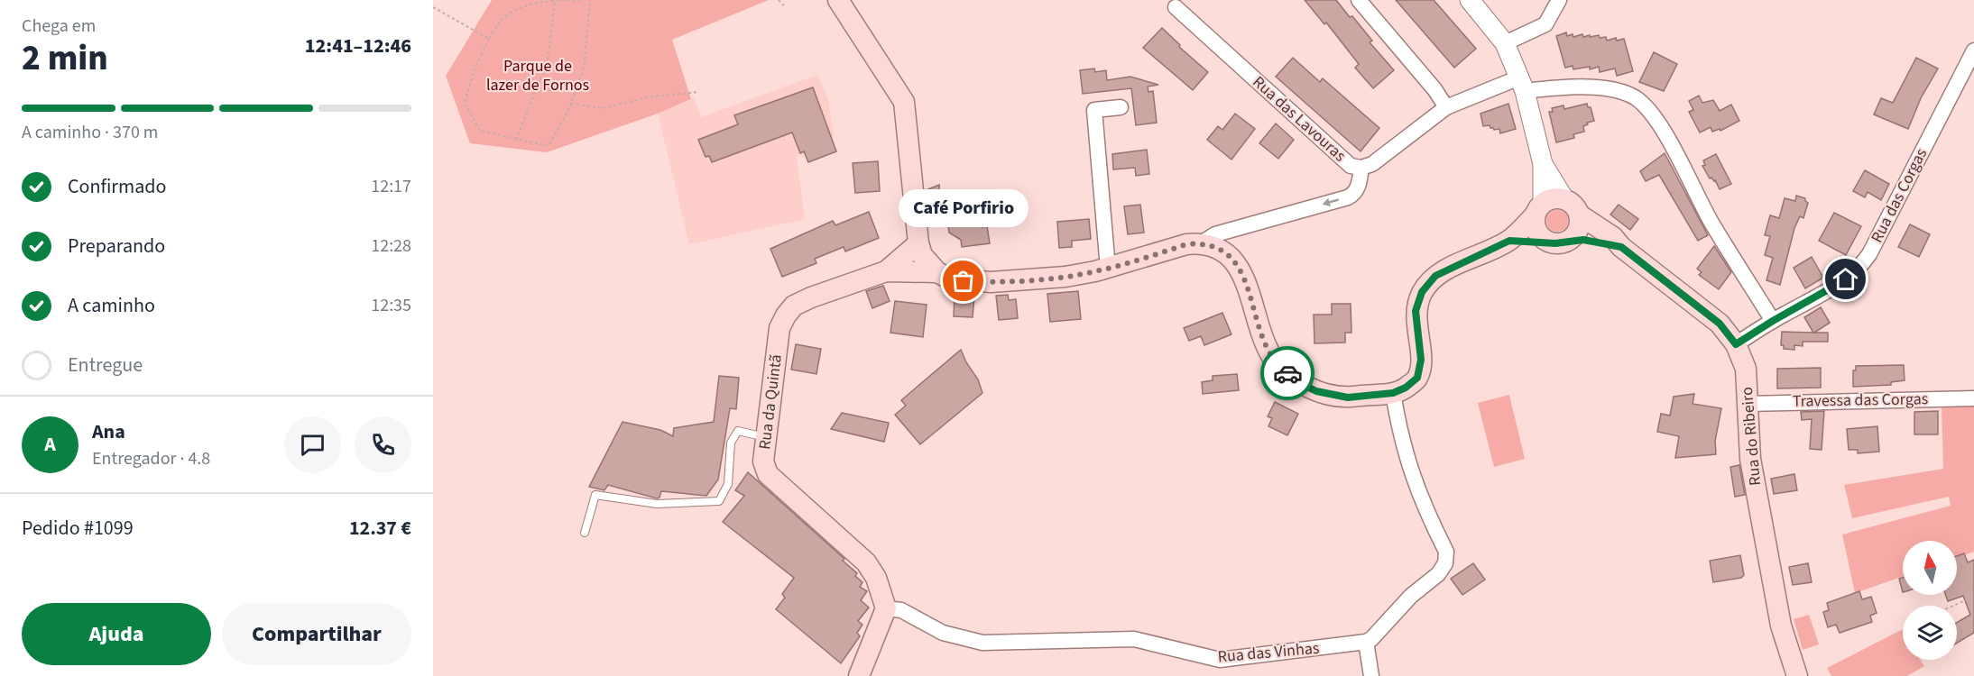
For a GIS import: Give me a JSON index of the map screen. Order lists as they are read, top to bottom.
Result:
{
  "streets": {
    "main road": ["Rua da Quintã", "Rua do Ribeiro"],
    "street": [
      "Rua das Lavouras",
      "Rua das Corgas",
      "Travessa das Corgas",
      "Rua das Vinhas"
    ]
  },
  "crossings": [
    ["Rua das Lavouras", "Rua das Corgas"],
    ["Rua das Corgas", "Rua do Ribeiro"],
    ["Travessa das Corgas", "Rua do Ribeiro"],
    ["Rua da Quintã", "Rua das Vinhas"]
  ],
  "parks": ["Parque de lazer de Fornos"],
  "places": ["Café Porfirio"],
  "north": "top",
  "page": {
    "heading": ["2 min", "Chega em", "12:41–12:46"],
    "panel": [
      "Ana",
      "Entregador · 4.8",
      "Pedido #1099",
      "12.37 €"
    ],
    "bar": "A caminho · 370 m",
    "list": [
      ["Confirmado", "12:17"],
      ["Preparando", "12:28"],
      ["A caminho", "12:35"],
      "Entregue"
    ],
    "bubble": "Café Porfirio",
    "round": "A",
    "buttons": ["Ajuda", "Compartilhar"]
  }
}
